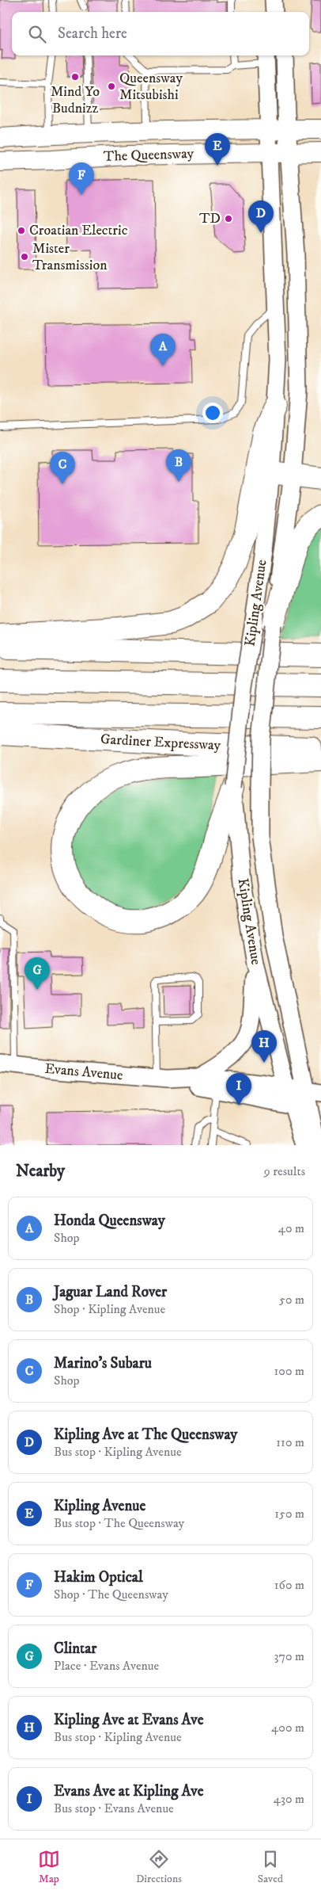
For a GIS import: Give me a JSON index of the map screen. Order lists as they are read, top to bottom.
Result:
{
  "streets": {
    "highway": ["Gardiner Expressway"],
    "main road": ["The Queensway", "Kipling Avenue", "Evans Avenue"]
  },
  "crossings": [
    ["The Queensway", "Kipling Avenue"],
    ["Kipling Avenue", "Evans Avenue"]
  ],
  "places": [
    "Mind Yo Budnizz",
    "Queensway Mitsubishi",
    "TD",
    "Croatian Electric",
    "Mister Transmission"
  ],
  "page": {
    "search": "Search here",
    "pins": [
      "E",
      "F",
      "D",
      "A",
      "B",
      "C",
      "G",
      "H",
      "I"
    ],
    "heading": ["Nearby", "9 results"],
    "list": [
      {
        "mark": "A",
        "name": "Honda Queensway",
        "note": "Shop",
        "value": "40 m"
      },
      {
        "mark": "B",
        "name": "Jaguar Land Rover",
        "note": "Shop · Kipling Avenue",
        "value": "50 m"
      },
      {
        "mark": "C",
        "name": "Marino’s Subaru",
        "note": "Shop",
        "value": "100 m"
      },
      {
        "mark": "D",
        "name": "Kipling Ave at The Queensway",
        "note": "Bus stop · Kipling Avenue",
        "value": "110 m"
      },
      {
        "mark": "E",
        "name": "Kipling Avenue",
        "note": "Bus stop · The Queensway",
        "value": "150 m"
      },
      {
        "mark": "F",
        "name": "Hakim Optical",
        "note": "Shop · The Queensway",
        "value": "160 m"
      },
      {
        "mark": "G",
        "name": "Clintar",
        "note": "Place · Evans Avenue",
        "value": "370 m"
      },
      {
        "mark": "H",
        "name": "Kipling Ave at Evans Ave",
        "note": "Bus stop · Kipling Avenue",
        "value": "400 m"
      },
      {
        "mark": "I",
        "name": "Evans Ave at Kipling Ave",
        "note": "Bus stop · Evans Avenue",
        "value": "430 m"
      }
    ],
    "nav": ["Map", "Directions", "Saved"]
  }
}
